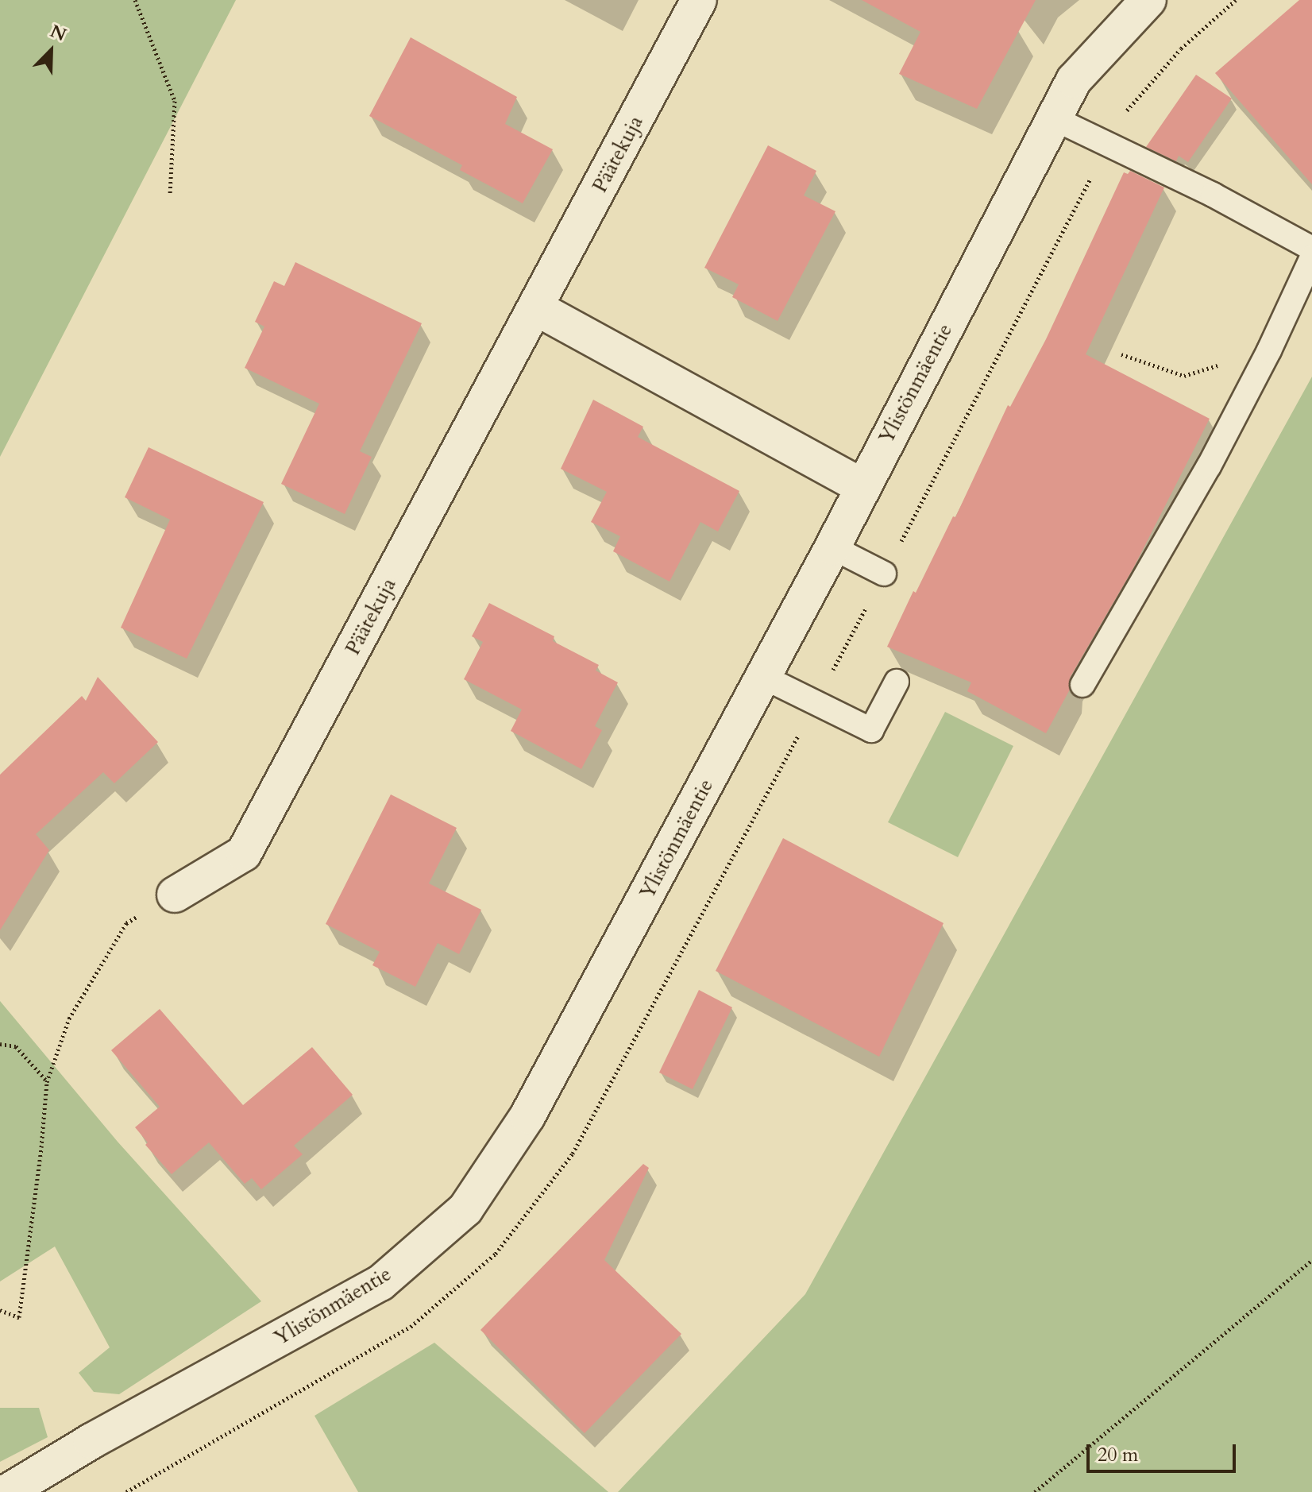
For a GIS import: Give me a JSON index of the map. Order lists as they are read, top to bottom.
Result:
{
  "streets": {
    "street": ["Päätekuja", "Ylistönmäentie"]
  },
  "scale_bar": "20 m",
  "north": "top right"
}
